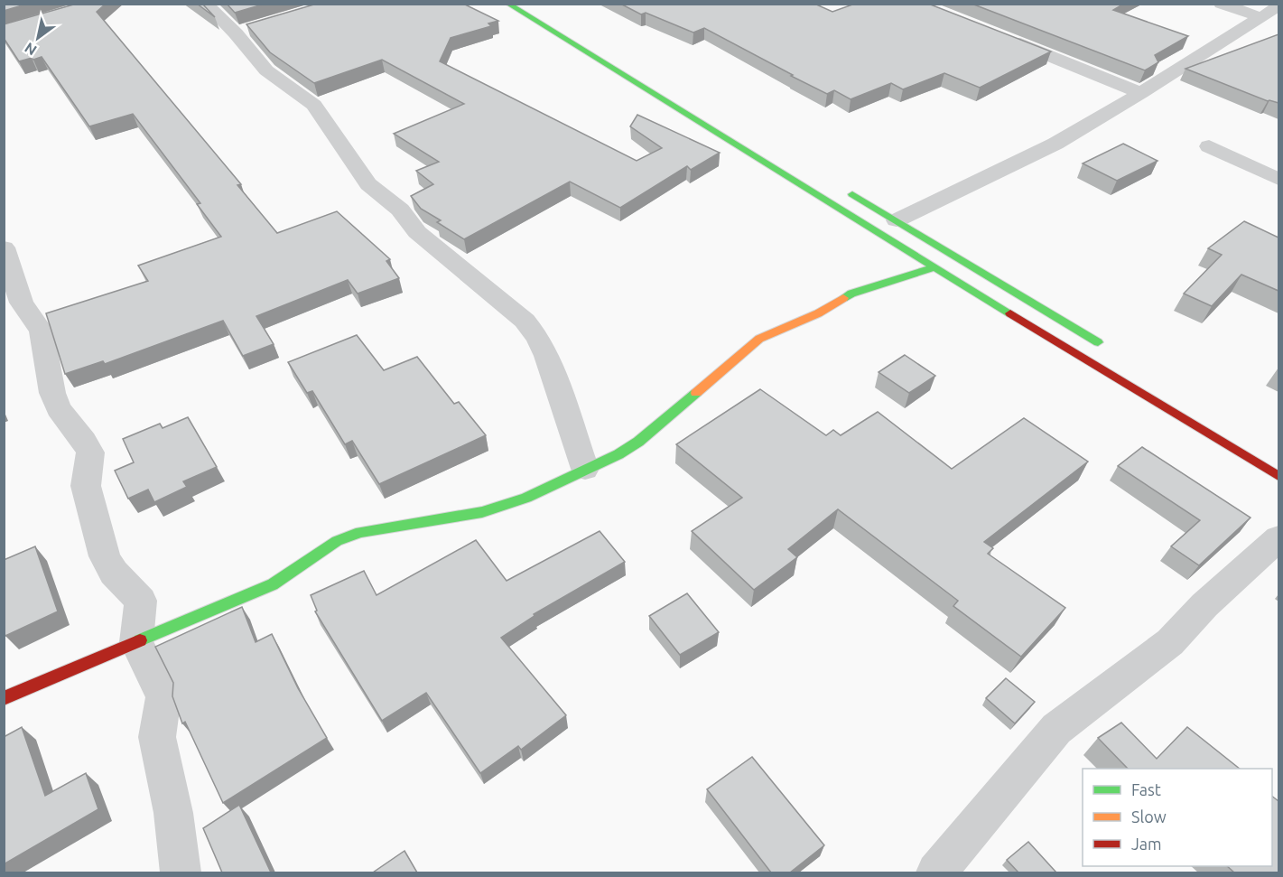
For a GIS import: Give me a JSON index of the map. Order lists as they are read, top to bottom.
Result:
{
  "legend": ["Fast", "Slow", "Jam"],
  "north": "bottom left"
}
